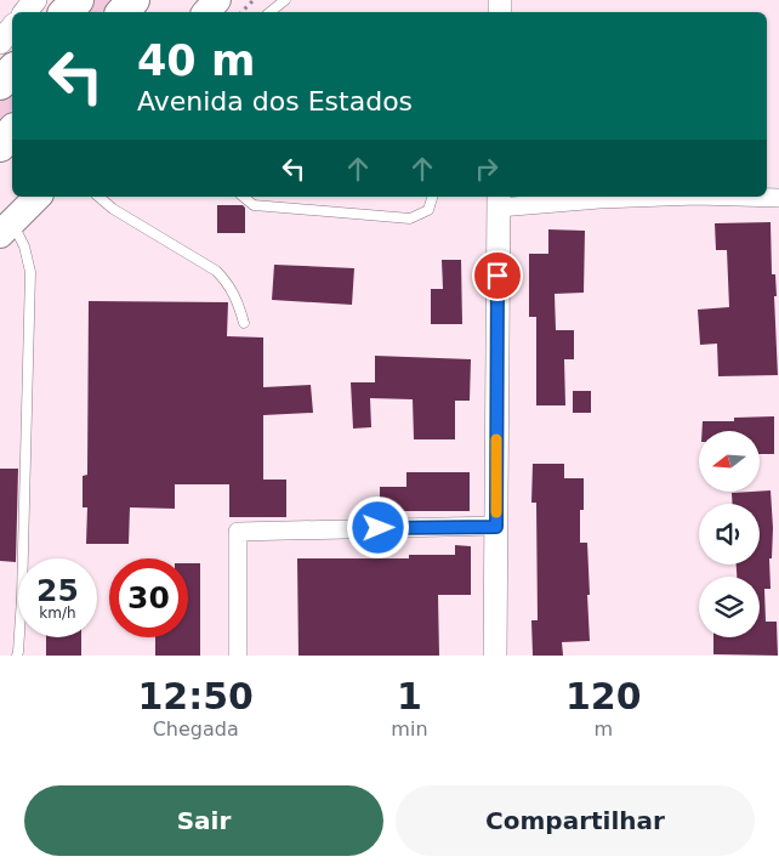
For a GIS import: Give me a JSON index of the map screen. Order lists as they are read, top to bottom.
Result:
{
  "north": "left",
  "page": {
    "turn": ["40 m", "Avenida dos Estados"],
    "speed": "25 km/h",
    "limit": "30",
    "eta": [
      "12:50",
      "Chegada",
      "1",
      "min",
      "120",
      "m"
    ],
    "buttons": ["Sair", "Compartilhar"]
  }
}
